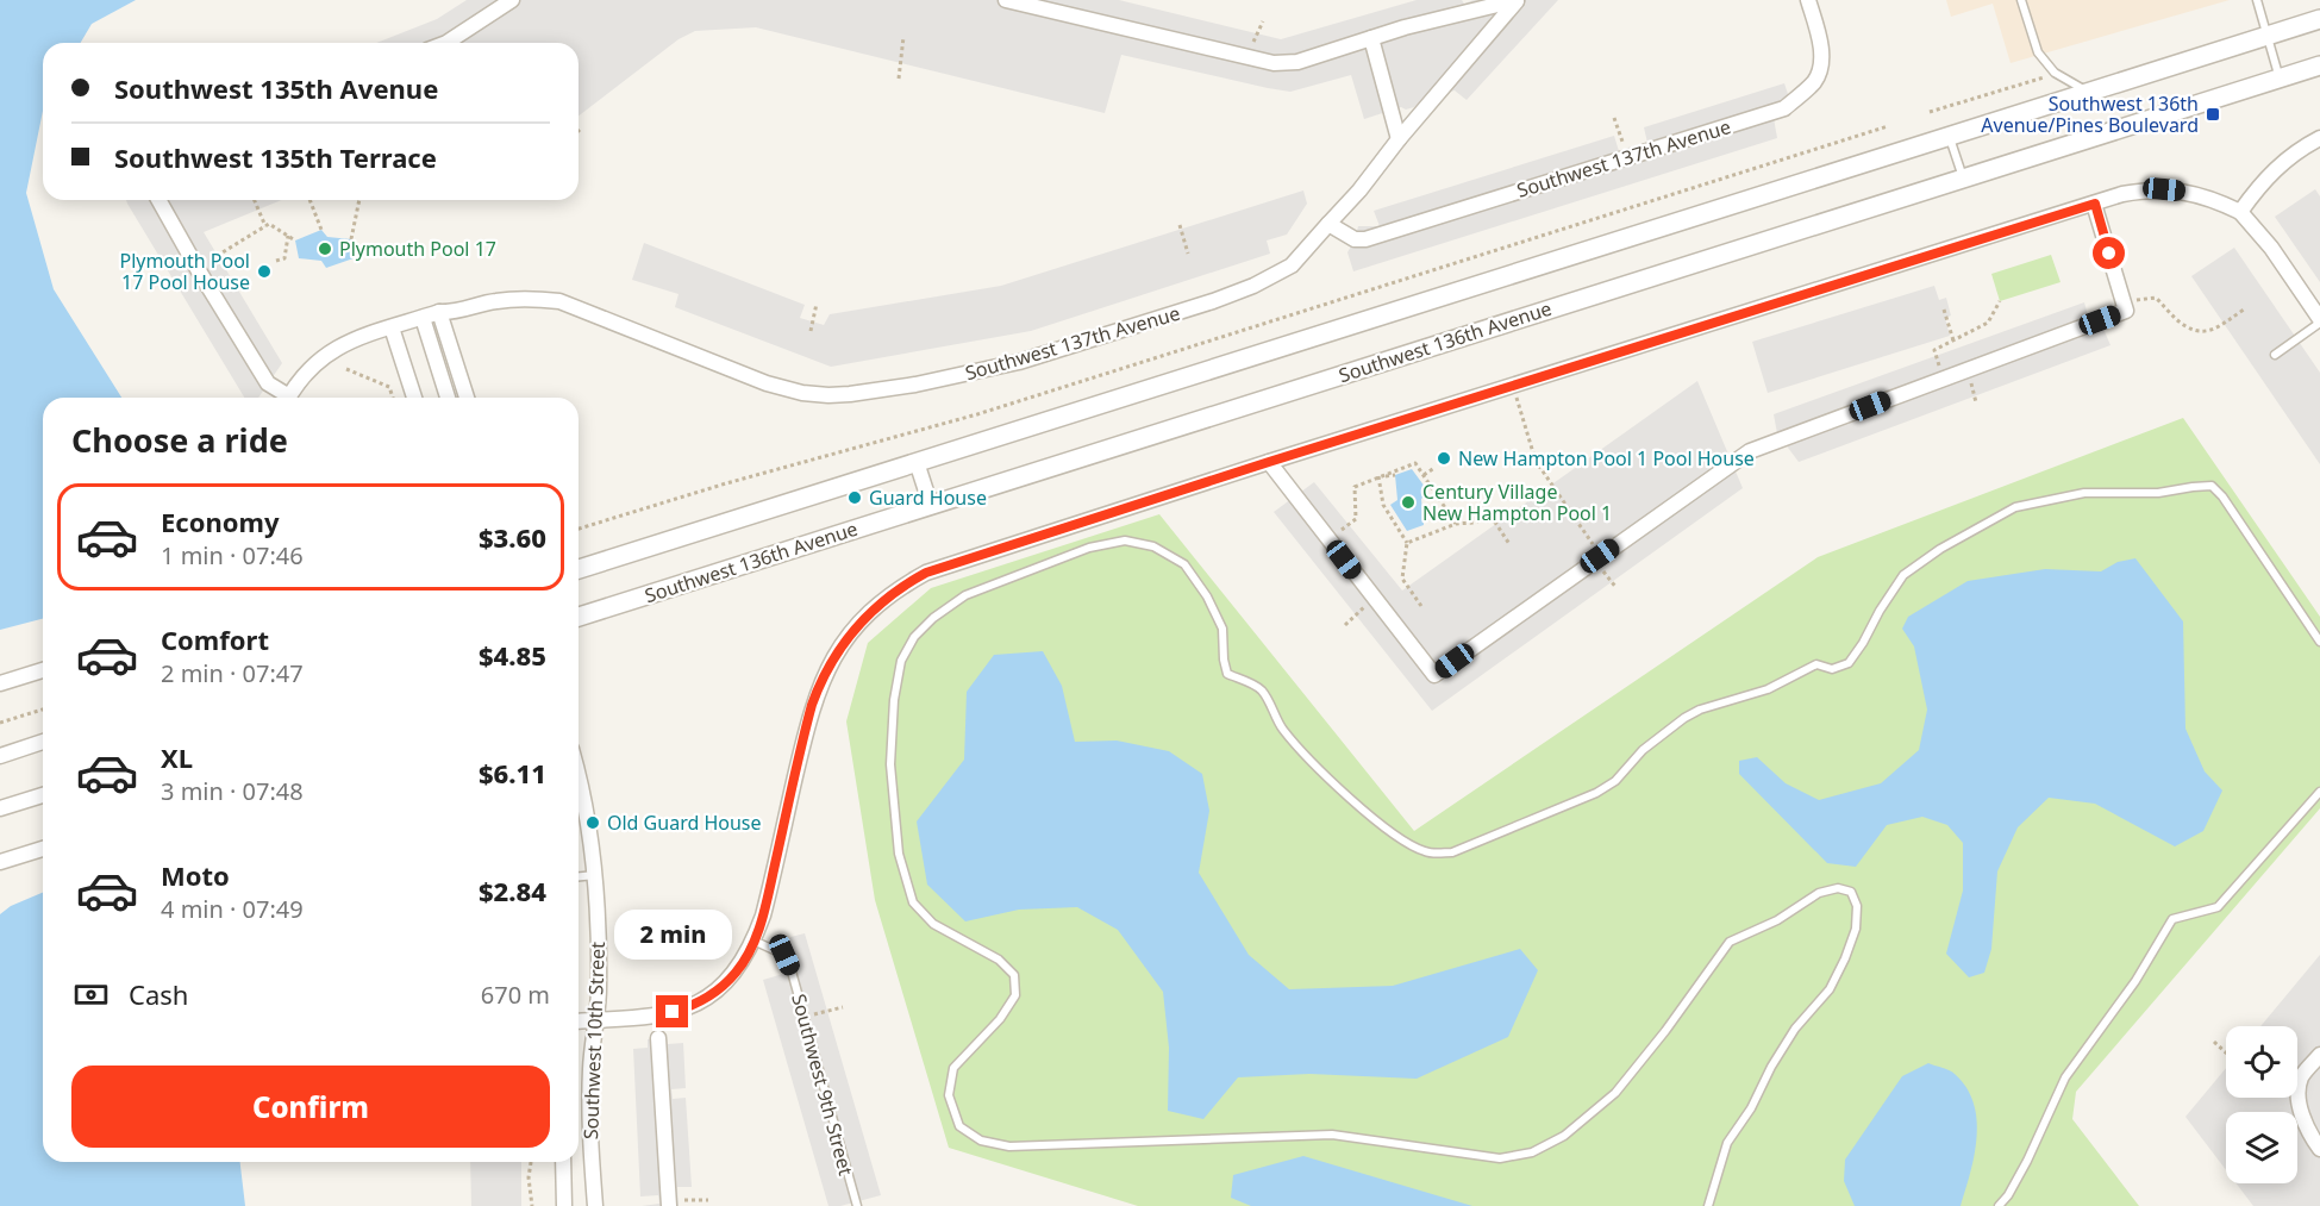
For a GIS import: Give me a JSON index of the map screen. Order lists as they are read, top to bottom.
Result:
{
  "streets": {
    "street": ["Southwest 137th Avenue", "Southwest 136th Avenue", "Southwest 10th Street"],
    "lane": ["Southwest 9th Street"]
  },
  "places": {
    "transit": ["Southwest 136th Avenue/Pines Boulevard"],
    "other": [
      "Plymouth Pool 17",
      "Plymouth Pool 17 Pool House",
      "New Hampton Pool 1 Pool House",
      "Guard House",
      "Century Village New Hampton Pool 1",
      "Old Guard House"
    ]
  },
  "page": {
    "banner": ["Southwest 135th Avenue", "Southwest 135th Terrace"],
    "heading": "Choose a ride",
    "list": [
      {
        "name": "Economy",
        "note": "1 min · 07:46",
        "value": "$3.60"
      },
      {
        "name": "Comfort",
        "note": "2 min · 07:47",
        "value": "$4.85"
      },
      {
        "name": "XL",
        "note": "3 min · 07:48",
        "value": "$6.11"
      },
      {
        "name": "Moto",
        "note": "4 min · 07:49",
        "value": "$2.84"
      }
    ],
    "bubble": "2 min",
    "pay": ["Cash", "670 m"],
    "buttons": "Confirm"
  }
}
